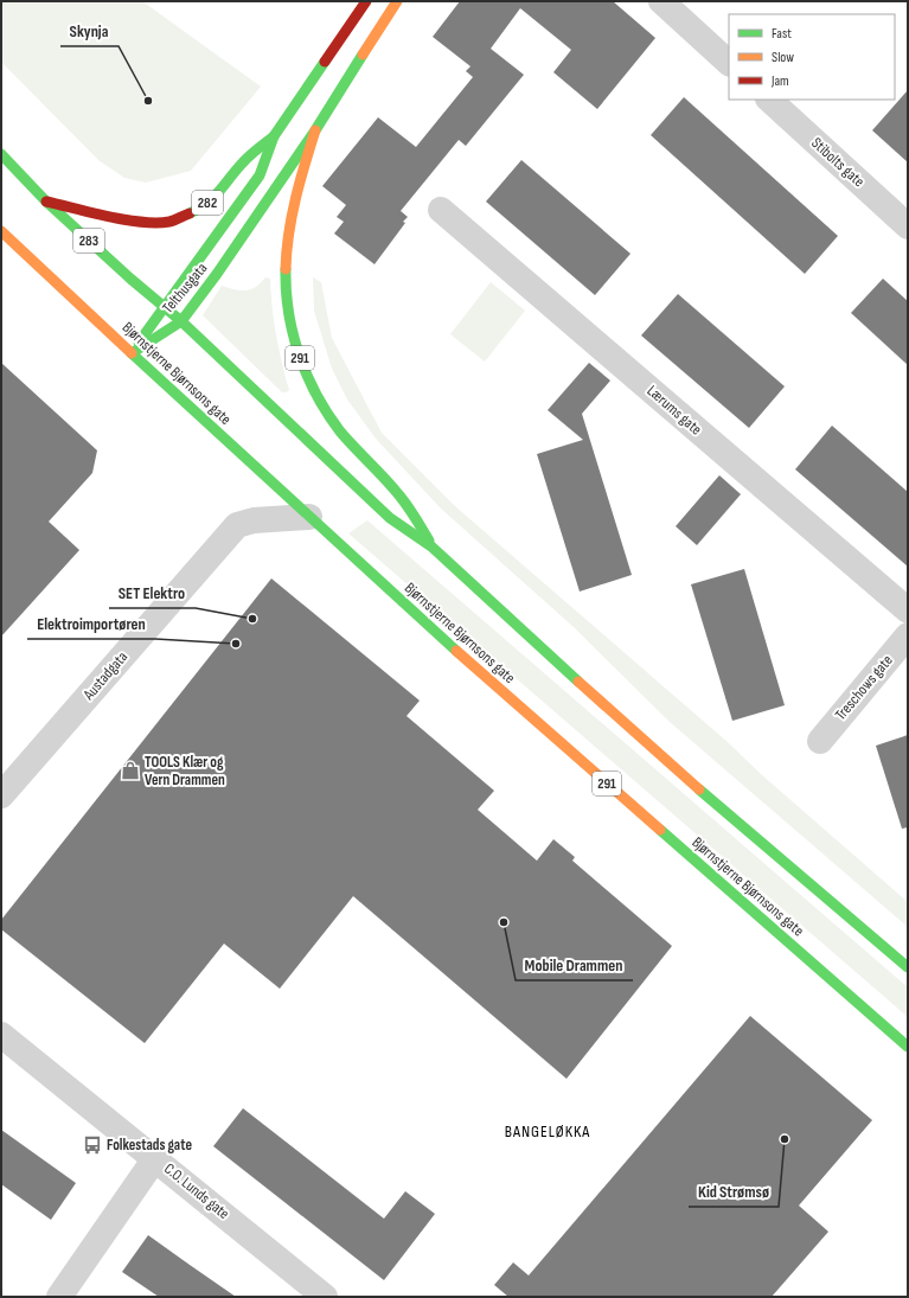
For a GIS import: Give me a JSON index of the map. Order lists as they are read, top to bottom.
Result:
{
  "streets": {
    "main road": [
      "282",
      "283",
      "Telthusgata",
      "291",
      "Bjørnstjerne Bjørnsons gate"
    ],
    "street": [
      "Stibolts gate",
      "Lærums gate",
      "Austadgata",
      "Treschows gate",
      "C.O. Lunds gate"
    ]
  },
  "crossings": [
    ["283", "Telthusgata"],
    ["283", "291"],
    ["Telthusgata", "291"],
    ["Telthusgata", "Bjørnstjerne Bjørnsons gate"],
    ["Bjørnstjerne Bjørnsons gate", "Austadgata"]
  ],
  "districts": ["BANGELØKKA"],
  "places": {
    "other": [
      "Skynja",
      "SET Elektro",
      "Elektroimportøren",
      "Mobile Drammen",
      "Kid Strømsø"
    ],
    "shop": ["TOOLS Klær og Vern Drammen"],
    "bus stop": ["Folkestads gate"]
  },
  "legend": ["Fast", "Slow", "Jam"]
}
